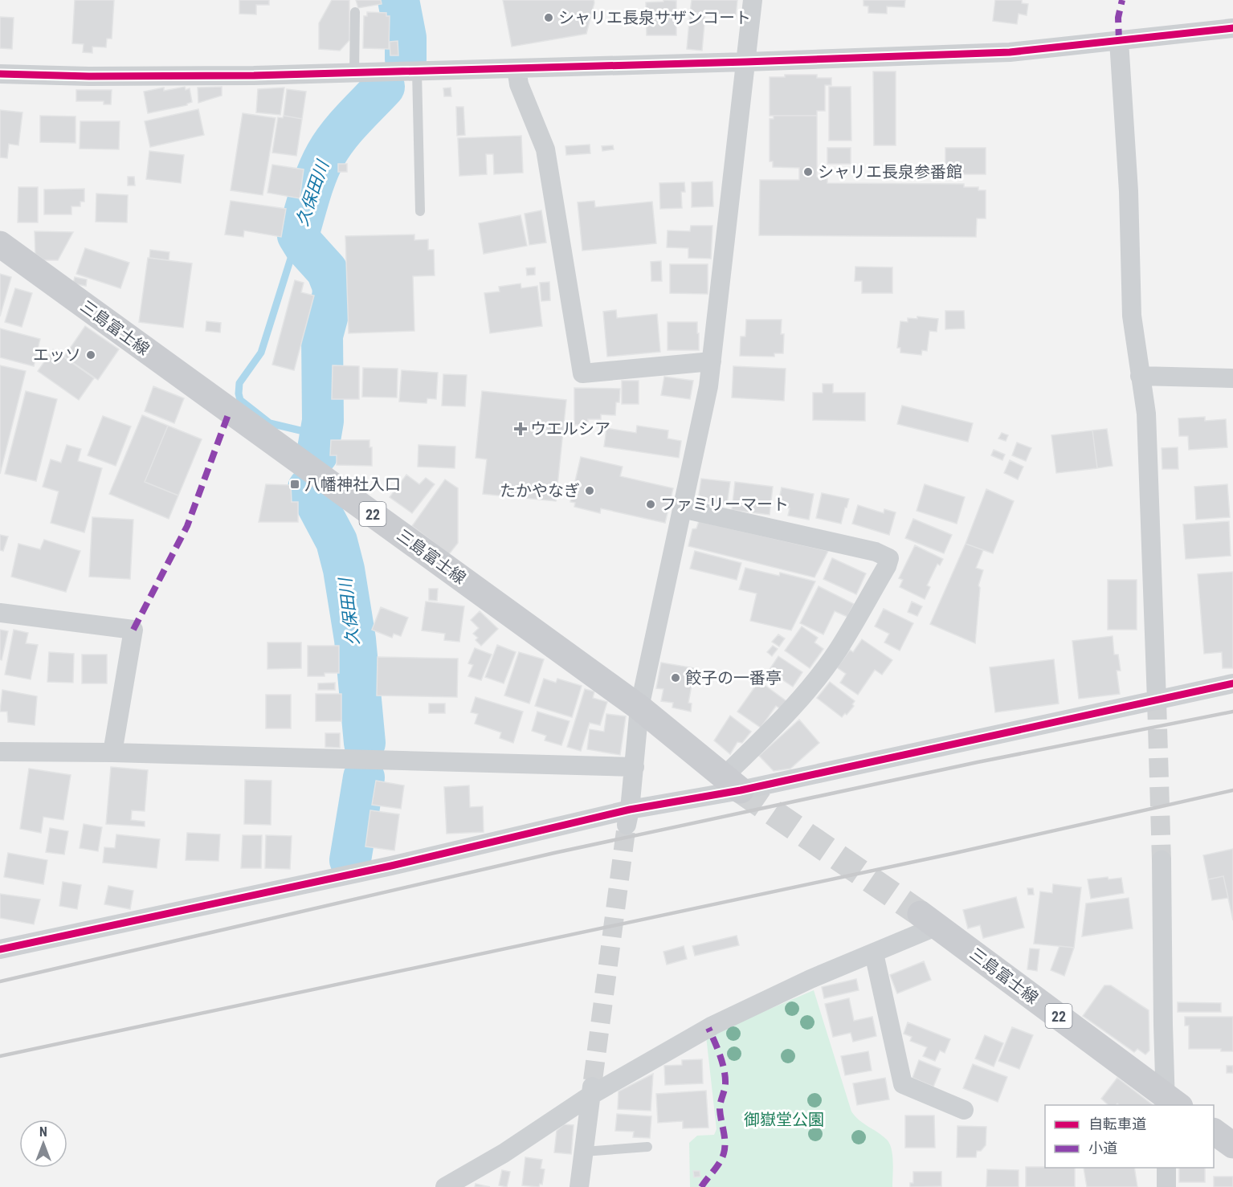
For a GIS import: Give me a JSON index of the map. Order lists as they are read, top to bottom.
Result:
{
  "streets": {
    "main road": ["三島富士線", "22"]
  },
  "water": ["久保田川"],
  "parks": ["御嶽堂公園"],
  "places": {
    "other": [
      "シャリエ長泉サザンコート",
      "シャリエ長泉参番館",
      "エッソ",
      "たかやなぎ",
      "ファミリーマート",
      "餃子の一番亭"
    ],
    "health": ["ウエルシア"],
    "transit": ["八幡神社入口"]
  },
  "legend": ["自転車道", "小道"],
  "north": "top"
}
